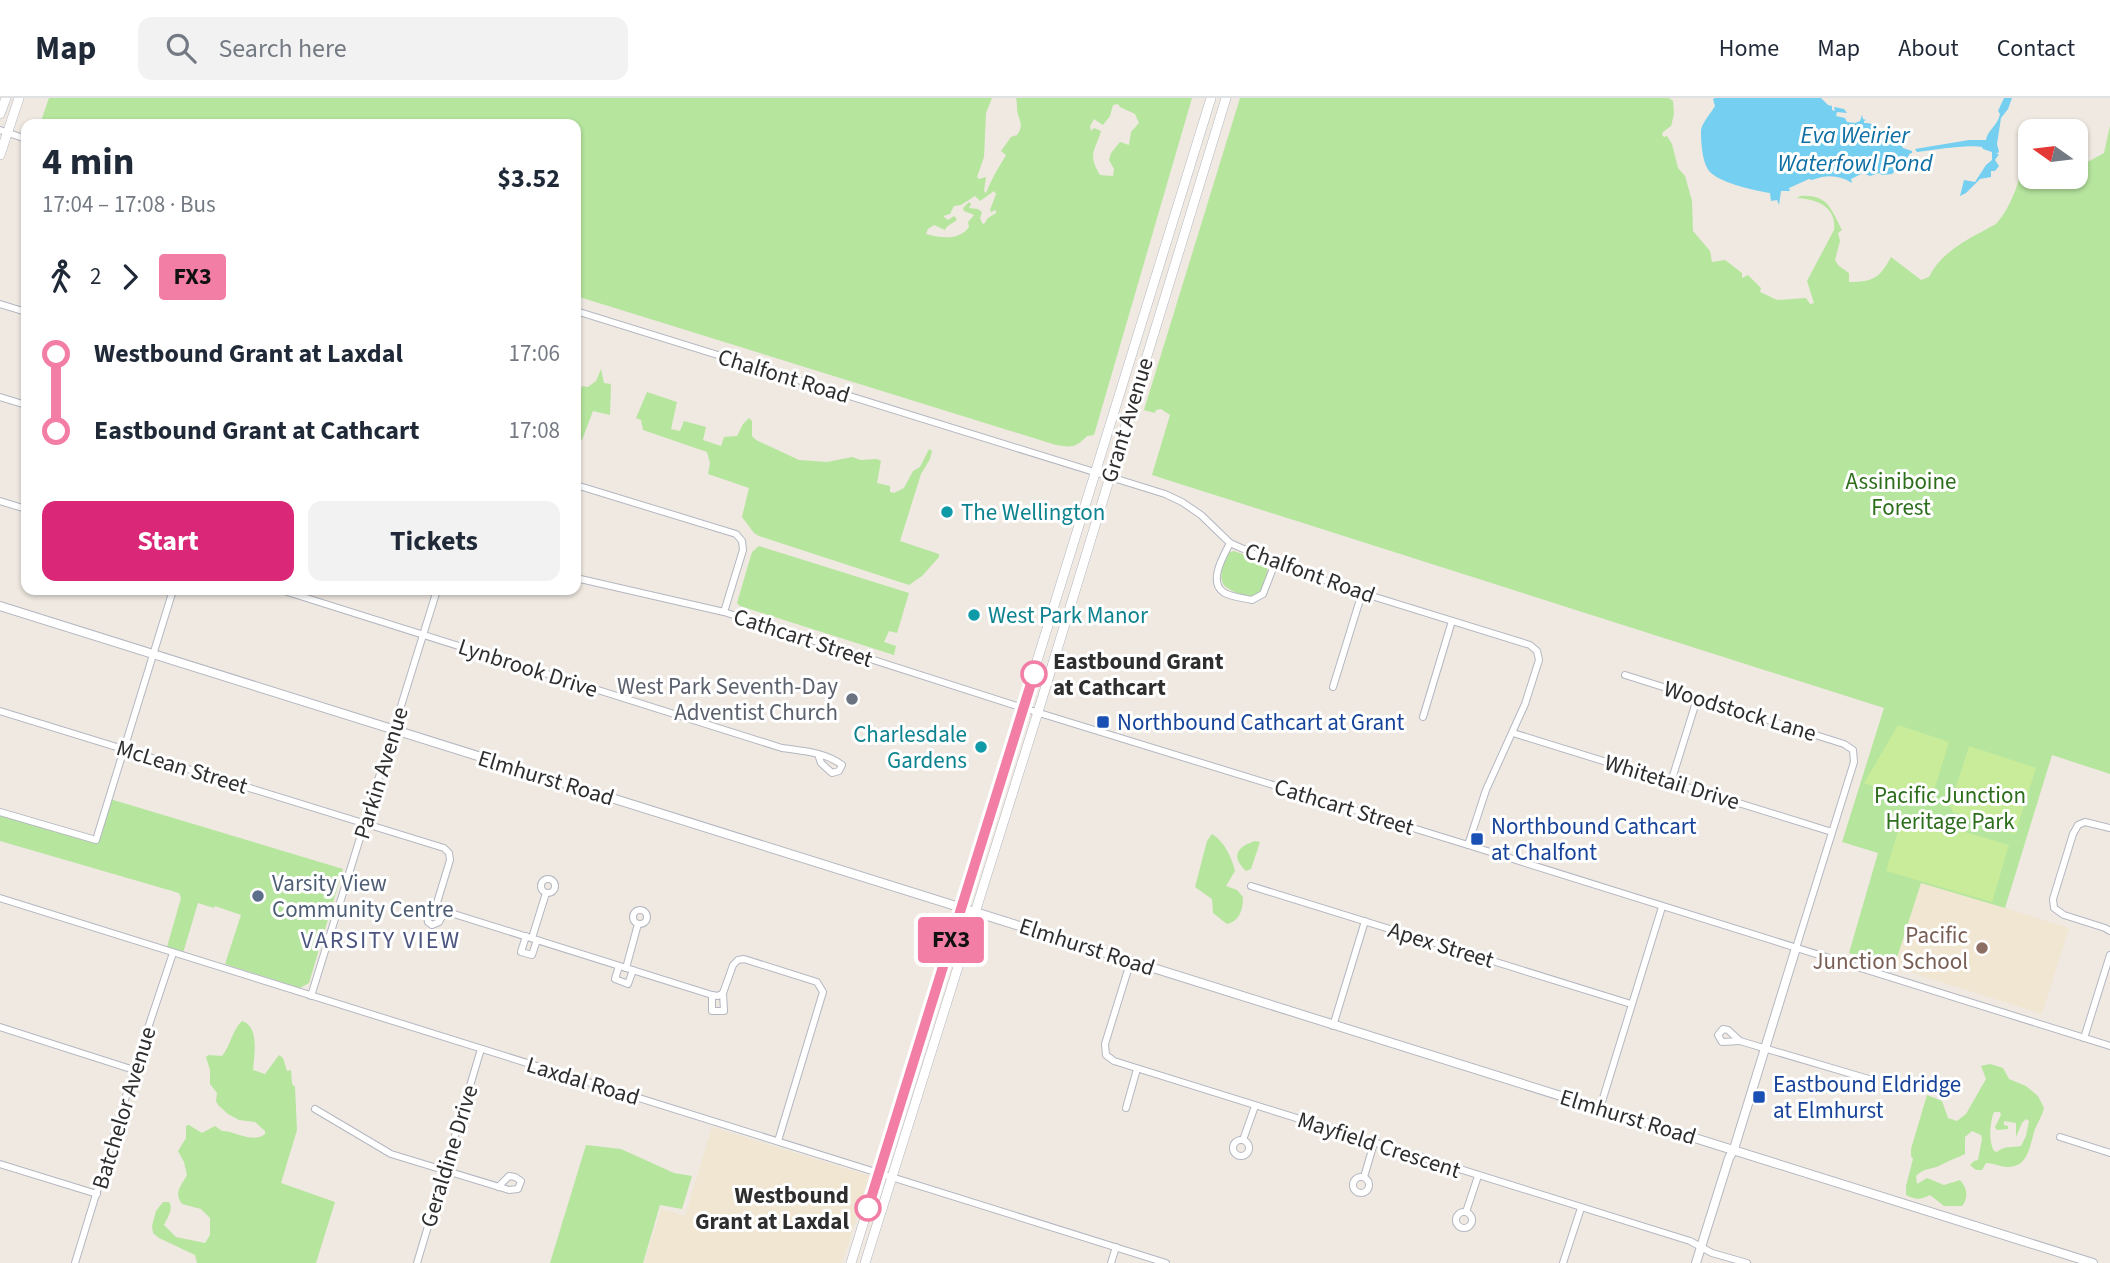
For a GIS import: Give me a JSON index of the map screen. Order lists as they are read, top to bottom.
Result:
{
  "streets": {
    "main road": ["Grant Avenue"],
    "street": [
      "Chalfont Road",
      "Cathcart Street",
      "Lynbrook Drive",
      "Woodstock Lane",
      "McLean Street",
      "Parkin Avenue",
      "Elmhurst Road",
      "Whitetail Drive",
      "Apex Street",
      "Laxdal Road",
      "Batchelor Avenue",
      "Mayfield Crescent",
      "Geraldine Drive"
    ]
  },
  "crossings": [
    ["Chalfont Road", "Grant Avenue"],
    ["Chalfont Road", "Cathcart Street"],
    ["Chalfont Road", "Whitetail Drive"],
    ["Grant Avenue", "Cathcart Street"],
    ["Grant Avenue", "Elmhurst Road"],
    ["Grant Avenue", "Laxdal Road"],
    ["Lynbrook Drive", "Parkin Avenue"],
    ["Woodstock Lane", "Whitetail Drive"],
    ["McLean Street", "Parkin Avenue"],
    ["Parkin Avenue", "Elmhurst Road"],
    ["Parkin Avenue", "Laxdal Road"],
    ["Elmhurst Road", "Mayfield Crescent"],
    ["Laxdal Road", "Batchelor Avenue"],
    ["Laxdal Road", "Geraldine Drive"]
  ],
  "districts": ["VARSITY VIEW"],
  "water": ["Eva Weirier Waterfowl Pond"],
  "parks": ["Assiniboine Forest", "Pacific Junction Heritage Park"],
  "places": {
    "other": [
      "The Wellington",
      "West Park Manor",
      "Eastbound Grant at Cathcart",
      "West Park Seventh-Day Adventist Church",
      "Charlesdale Gardens",
      "Varsity View Community Centre",
      "Pacific Junction School",
      "Westbound Grant at Laxdal"
    ],
    "transit": ["Northbound Cathcart at Grant", "Northbound Cathcart at Chalfont", "Eastbound Eldridge at Elmhurst"]
  },
  "lines": ["bus line FX3"],
  "north": "left",
  "page": {
    "header": "Map",
    "search": "Search here",
    "nav": [
      "Home",
      "Map",
      "About",
      "Contact"
    ],
    "on_map": "FX3",
    "heading": ["4 min", "17:04 – 17:08 · Bus", "$3.52"],
    "legs": ["2", "FX3"],
    "list": [
      {
        "name": "Westbound Grant at Laxdal",
        "value": "17:06"
      },
      {
        "name": "Eastbound Grant at Cathcart",
        "value": "17:08"
      }
    ],
    "buttons": ["Start", "Tickets"]
  }
}
